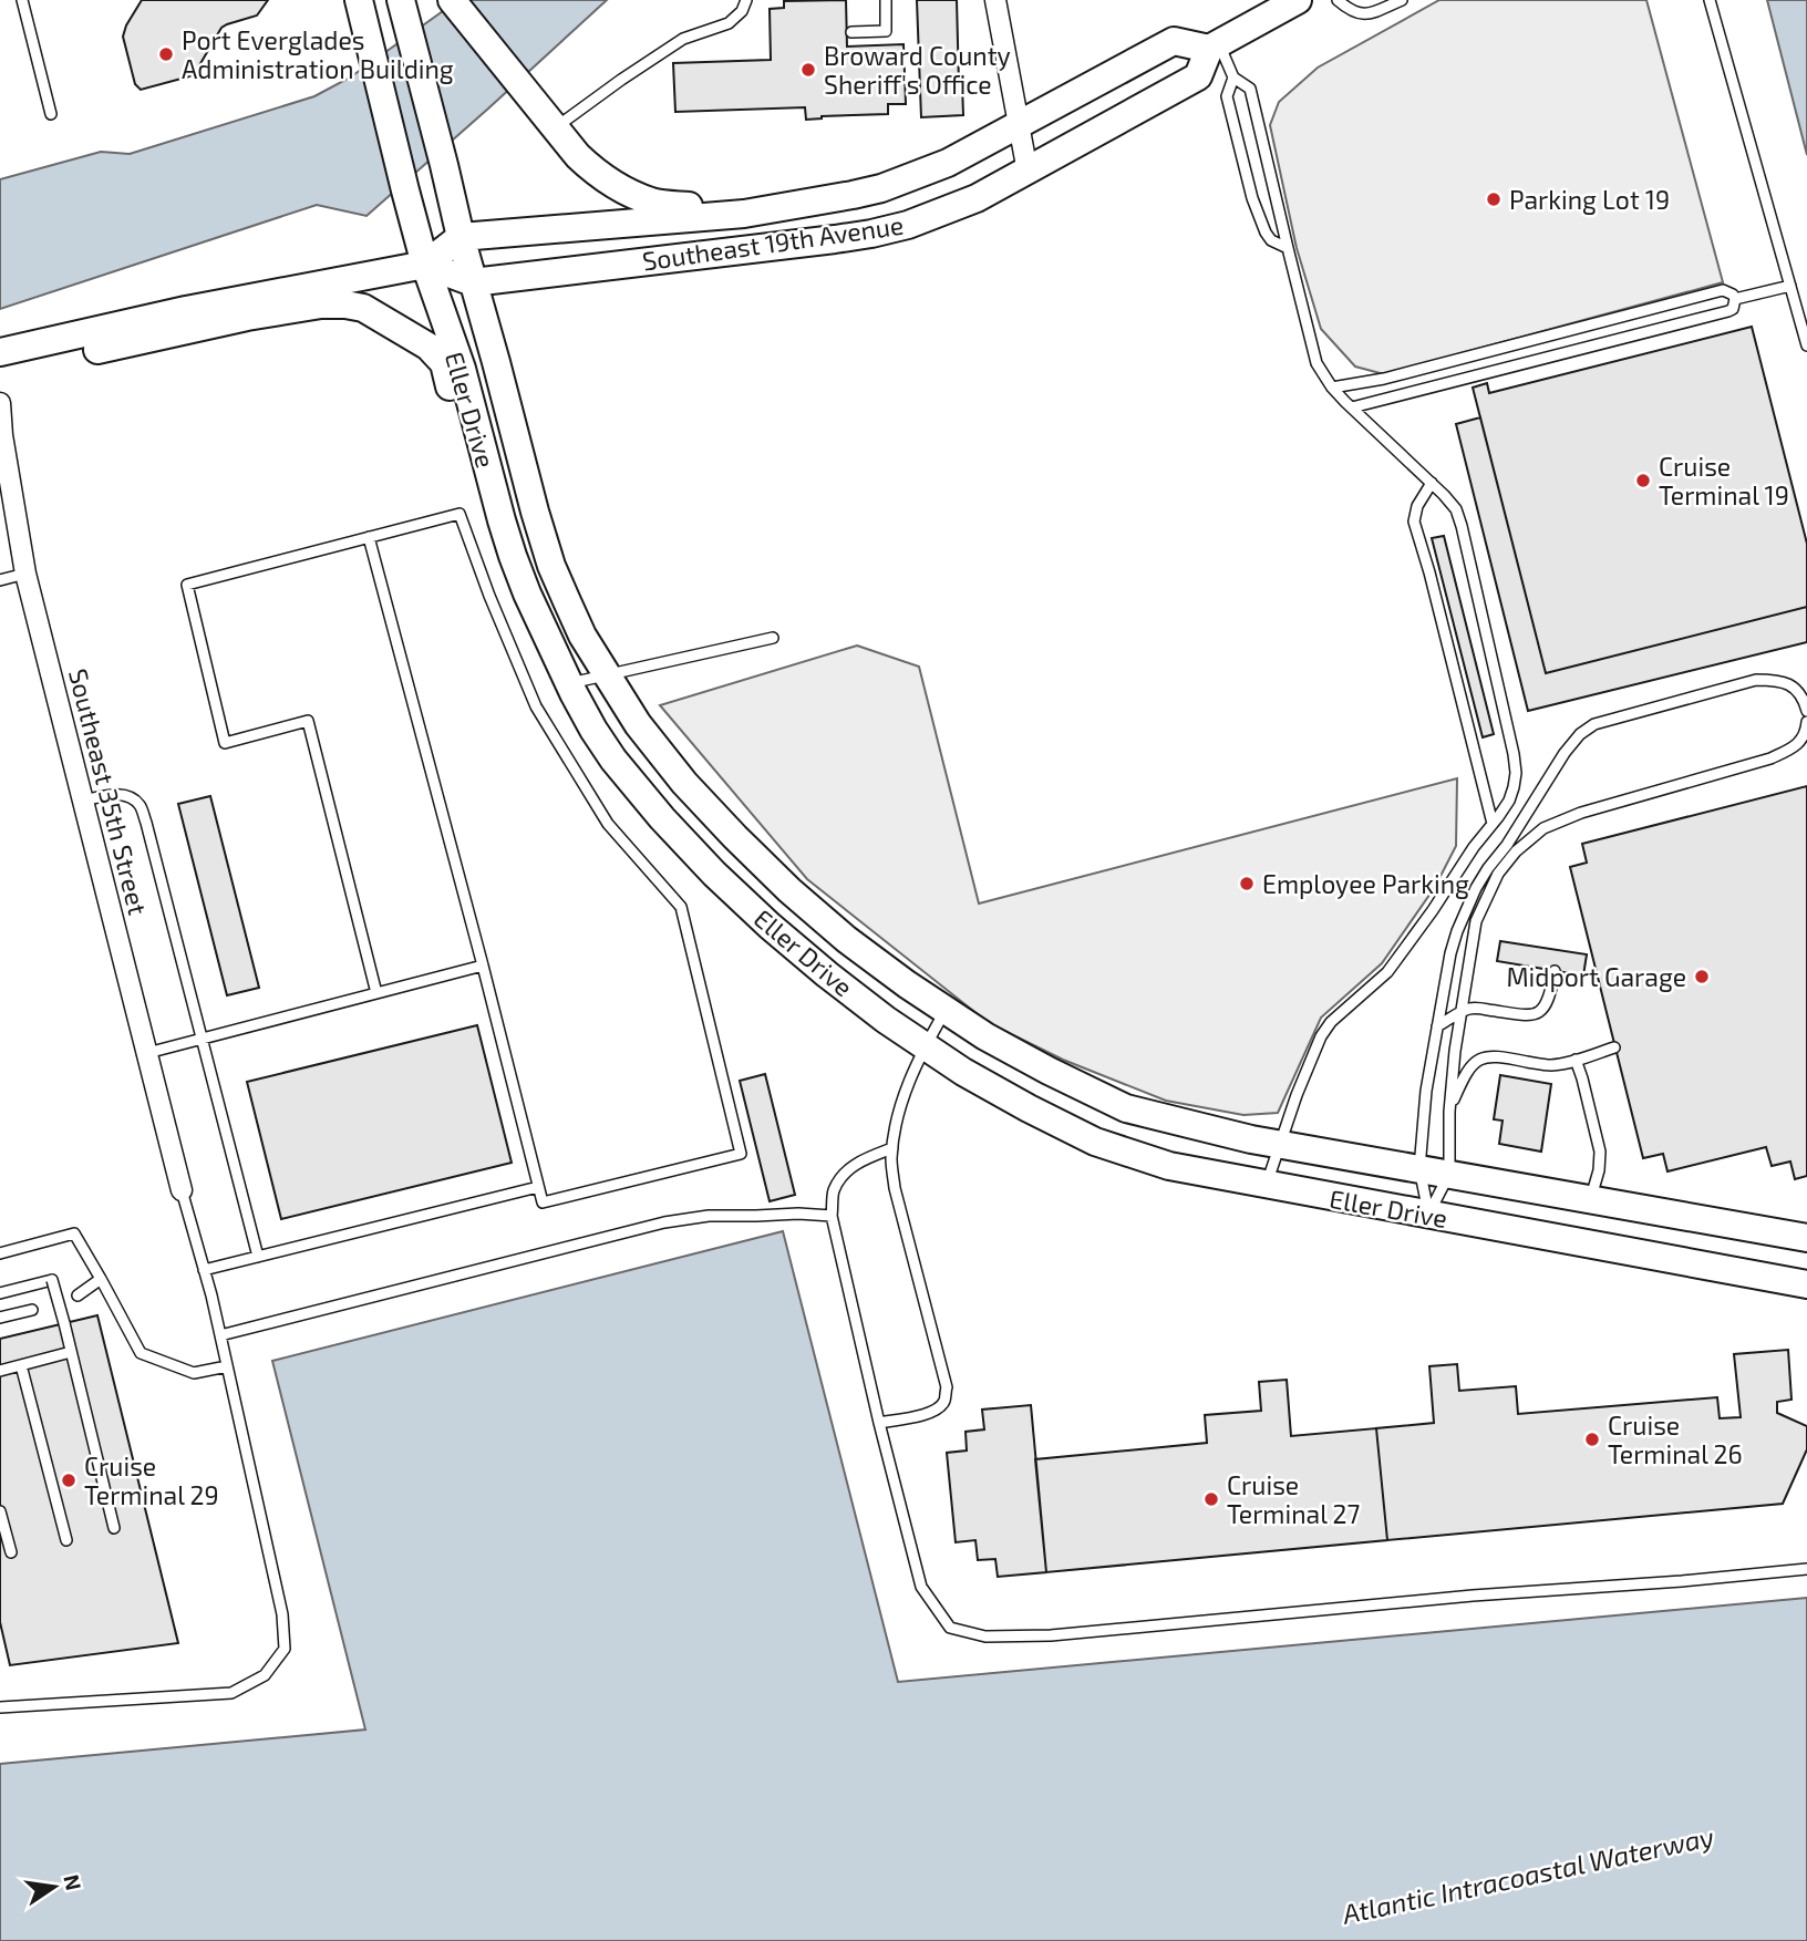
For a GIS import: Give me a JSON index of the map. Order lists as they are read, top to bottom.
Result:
{
  "streets": {
    "street": ["Southeast 19th Avenue", "Eller Drive", "Southeast 35th Street"]
  },
  "crossings": [
    ["Southeast 19th Avenue", "Eller Drive"]
  ],
  "water": ["Atlantic Intracoastal Waterway"],
  "places": [
    "Port Everglades Administration Building",
    "Broward County Sheriff's Office",
    "Parking Lot 19",
    "Cruise Terminal 19",
    "Employee Parking",
    "Midport Garage",
    "Cruise Terminal 26",
    "Cruise Terminal 29",
    "Cruise Terminal 27"
  ],
  "north": "right"
}
